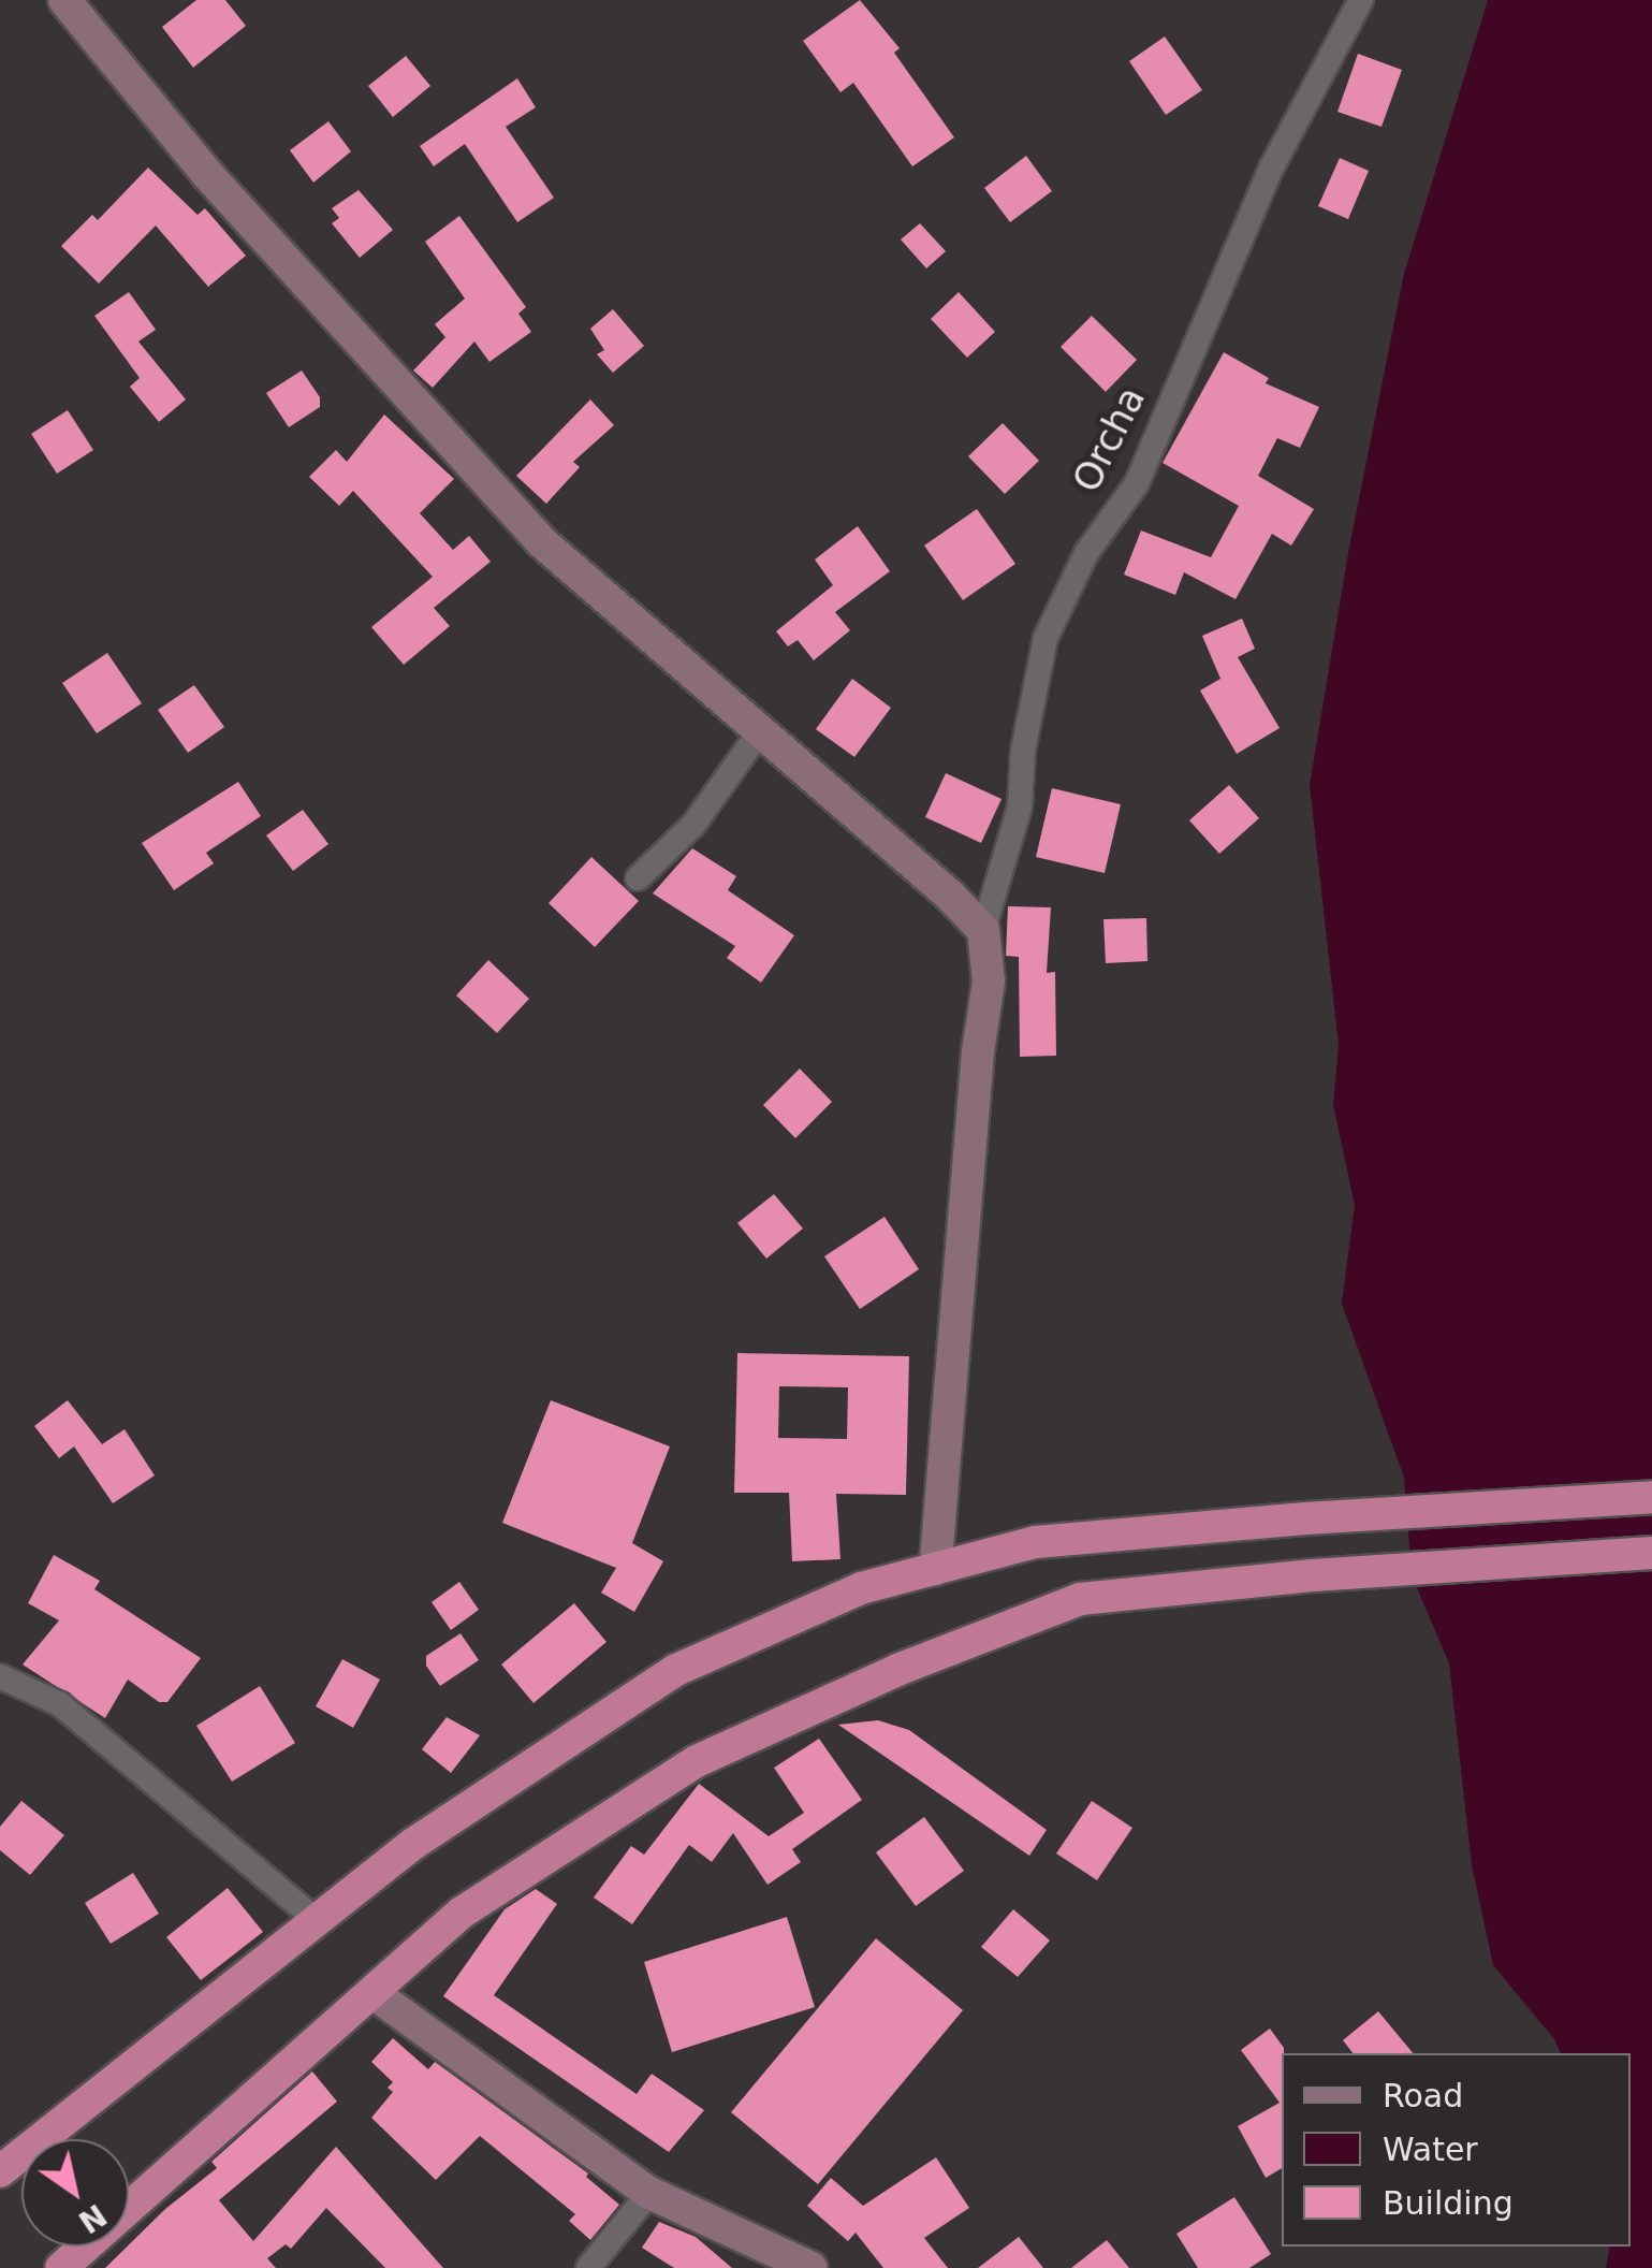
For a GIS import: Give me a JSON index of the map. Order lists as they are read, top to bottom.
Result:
{
  "streets": {
    "street": ["Orcha"]
  },
  "legend": ["Road", "Water", "Building"],
  "north": "bottom right"
}
